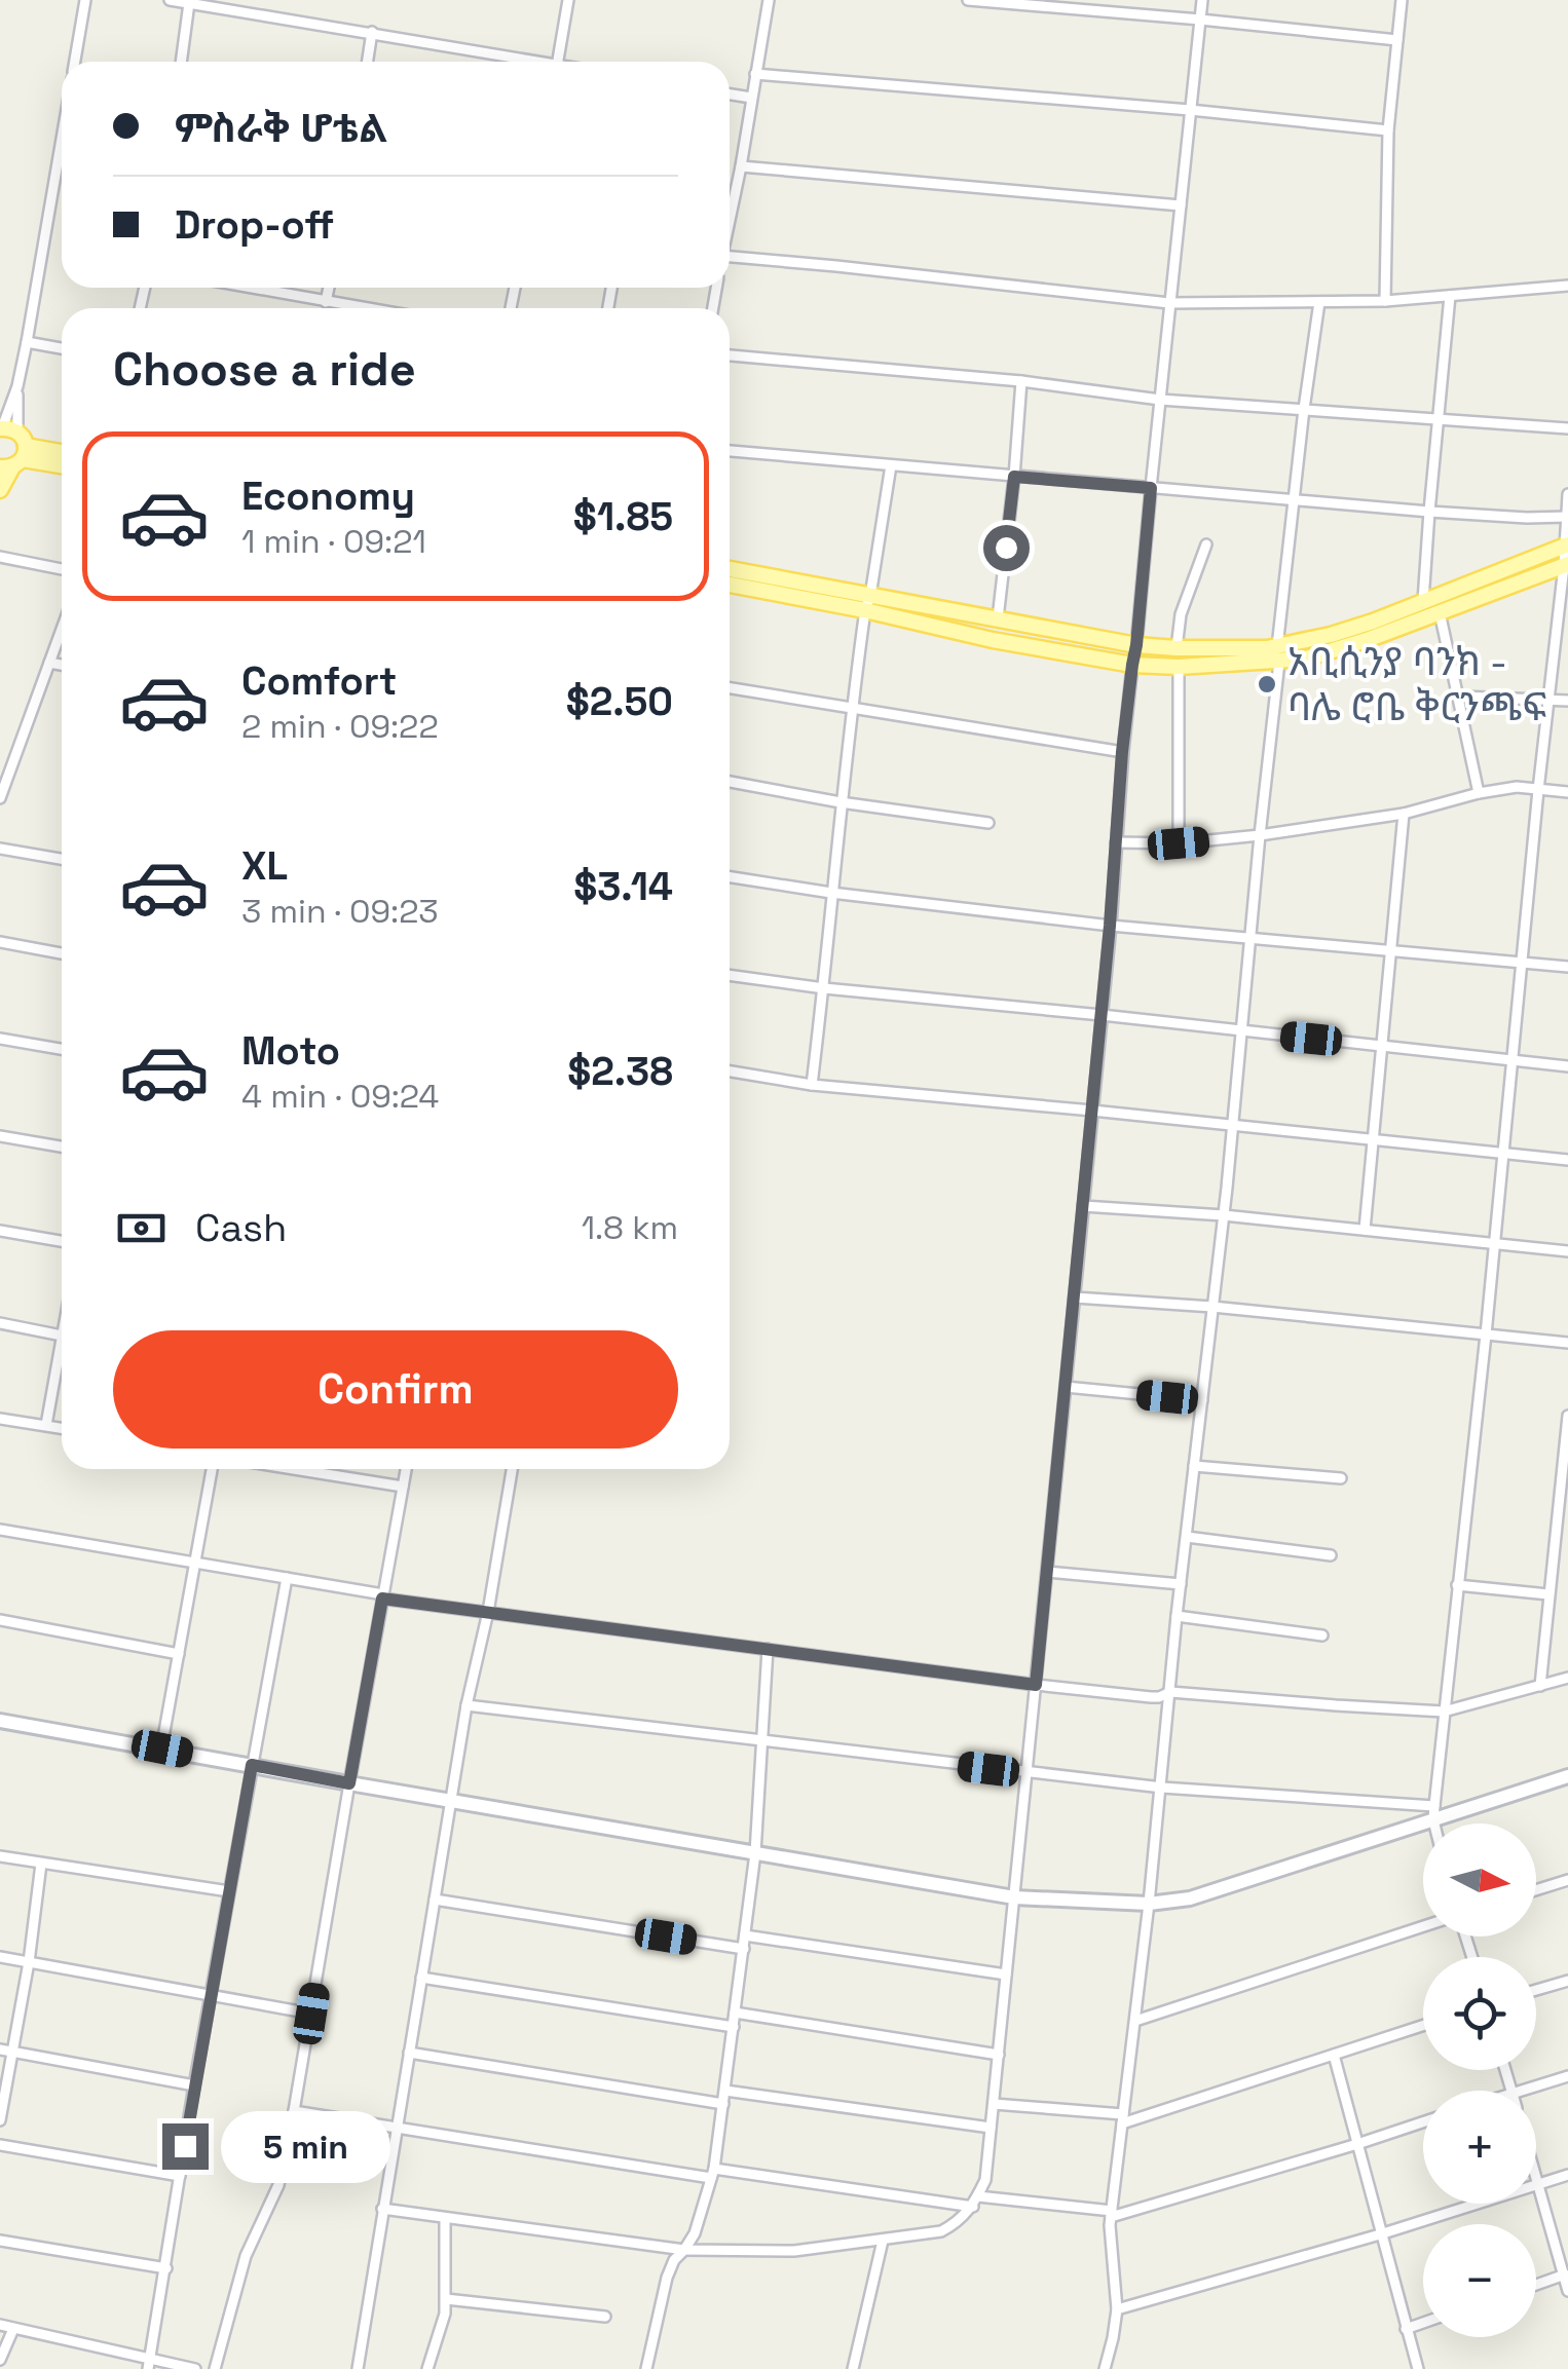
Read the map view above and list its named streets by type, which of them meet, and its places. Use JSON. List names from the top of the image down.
{
  "places": ["አቢሲንያ ባንክ - ባሌ ሮቤ ቅርንጫፍ"],
  "north": "right",
  "page": {
    "banner": ["ምስራቅ ሆቴል", "Drop-off"],
    "heading": "Choose a ride",
    "list": [
      {
        "name": "Economy",
        "note": "1 min · 09:21",
        "value": "$1.85"
      },
      {
        "name": "Comfort",
        "note": "2 min · 09:22",
        "value": "$2.50"
      },
      {
        "name": "XL",
        "note": "3 min · 09:23",
        "value": "$3.14"
      },
      {
        "name": "Moto",
        "note": "4 min · 09:24",
        "value": "$2.38"
      }
    ],
    "pay": ["Cash", "1.8 km"],
    "buttons": "Confirm",
    "map_buttons": ["+", "−"],
    "bubble": "5 min"
  }
}
